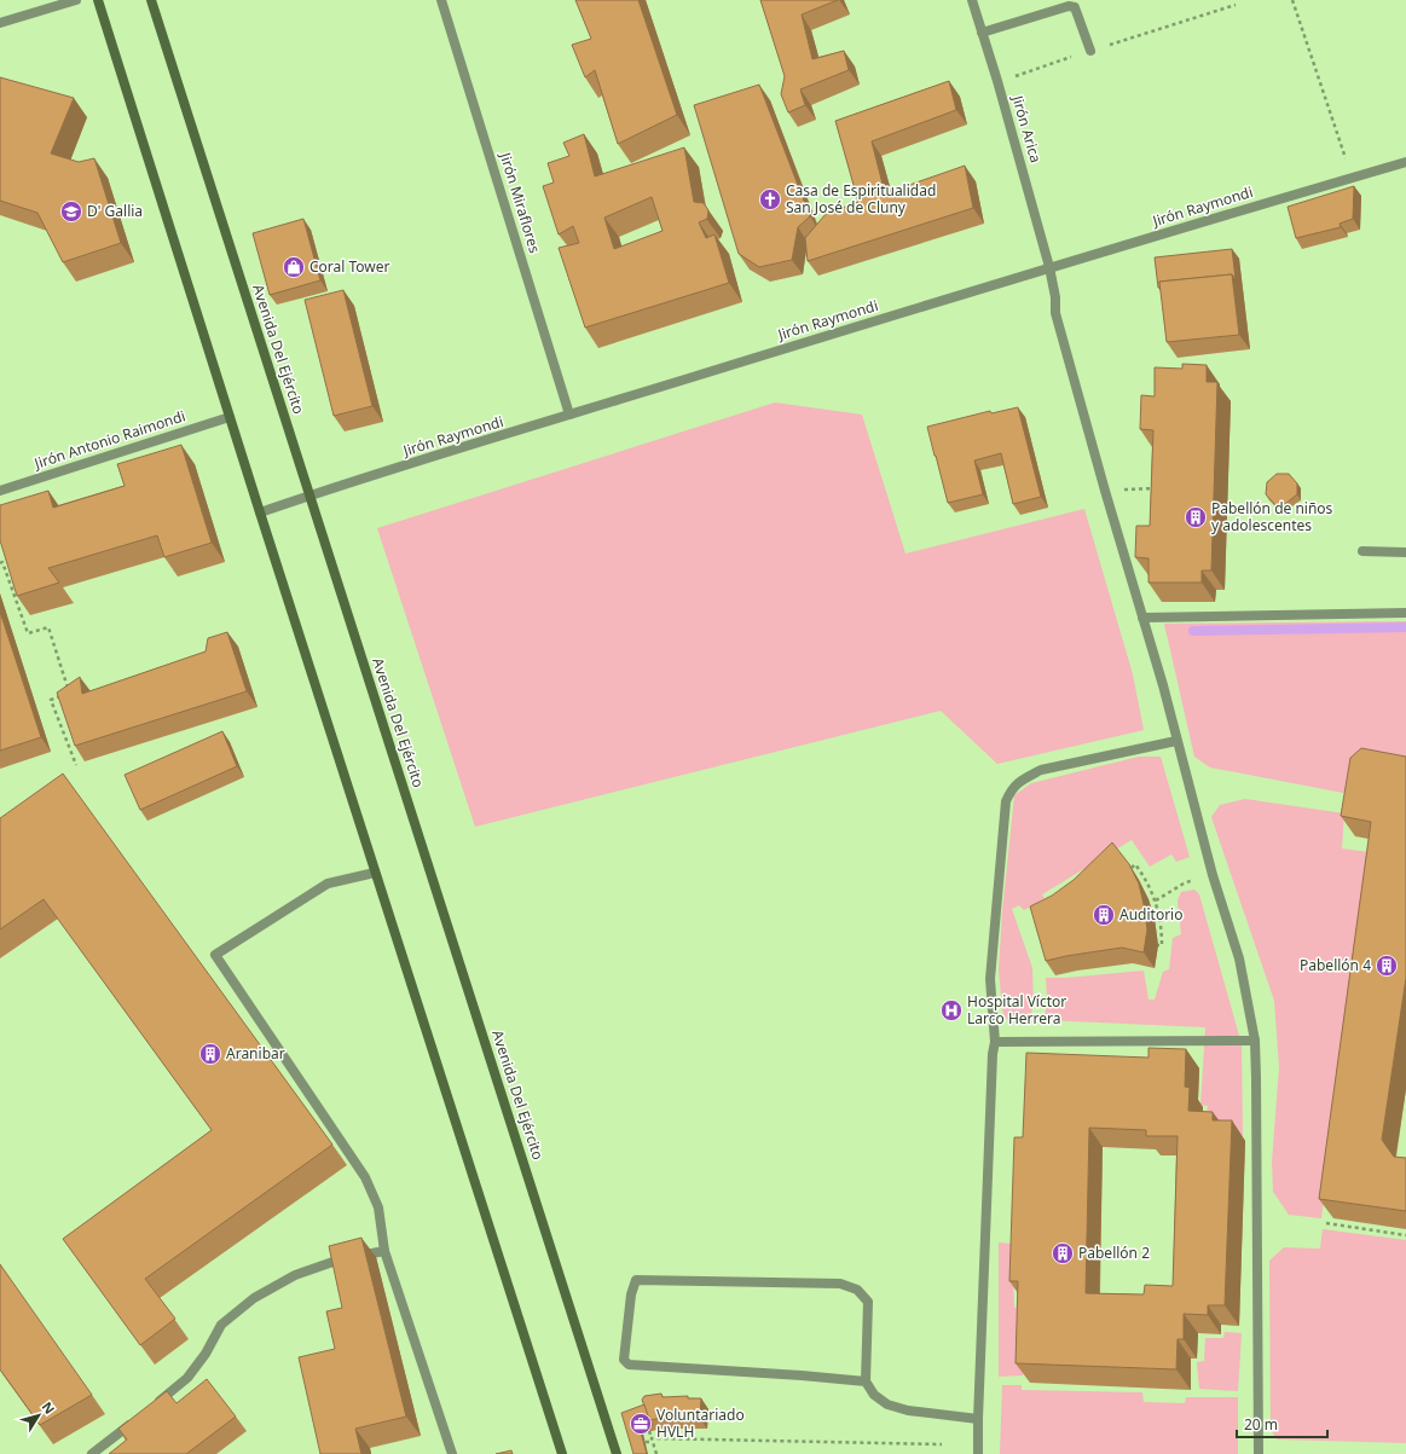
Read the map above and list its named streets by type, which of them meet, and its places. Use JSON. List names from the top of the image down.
{
  "streets": {
    "main road": ["Avenida Del Ejército"],
    "street": [
      "Jirón Arica",
      "Jirón Miraflores",
      "Jirón Raymondi",
      "Jirón Antonio Raimondi"
    ]
  },
  "crossings": [
    ["Jirón Arica", "Jirón Raymondi"],
    ["Jirón Miraflores", "Jirón Raymondi"],
    ["Jirón Raymondi", "Avenida Del Ejército"]
  ],
  "places": {
    "church": ["Casa de Espiritualidad San José de Cluny"],
    "school or university": ["D' Gallia"],
    "shop": ["Coral Tower"],
    "building": [
      "Pabellón de niños y adolescentes",
      "Auditorio",
      "Pabellón 4",
      "Aranibar",
      "Pabellón 2"
    ],
    "hospital": ["Hospital Víctor Larco Herrera"],
    "office": ["Voluntariado HVLH"]
  },
  "scale_bar": "20 m",
  "north": "top right"
}
